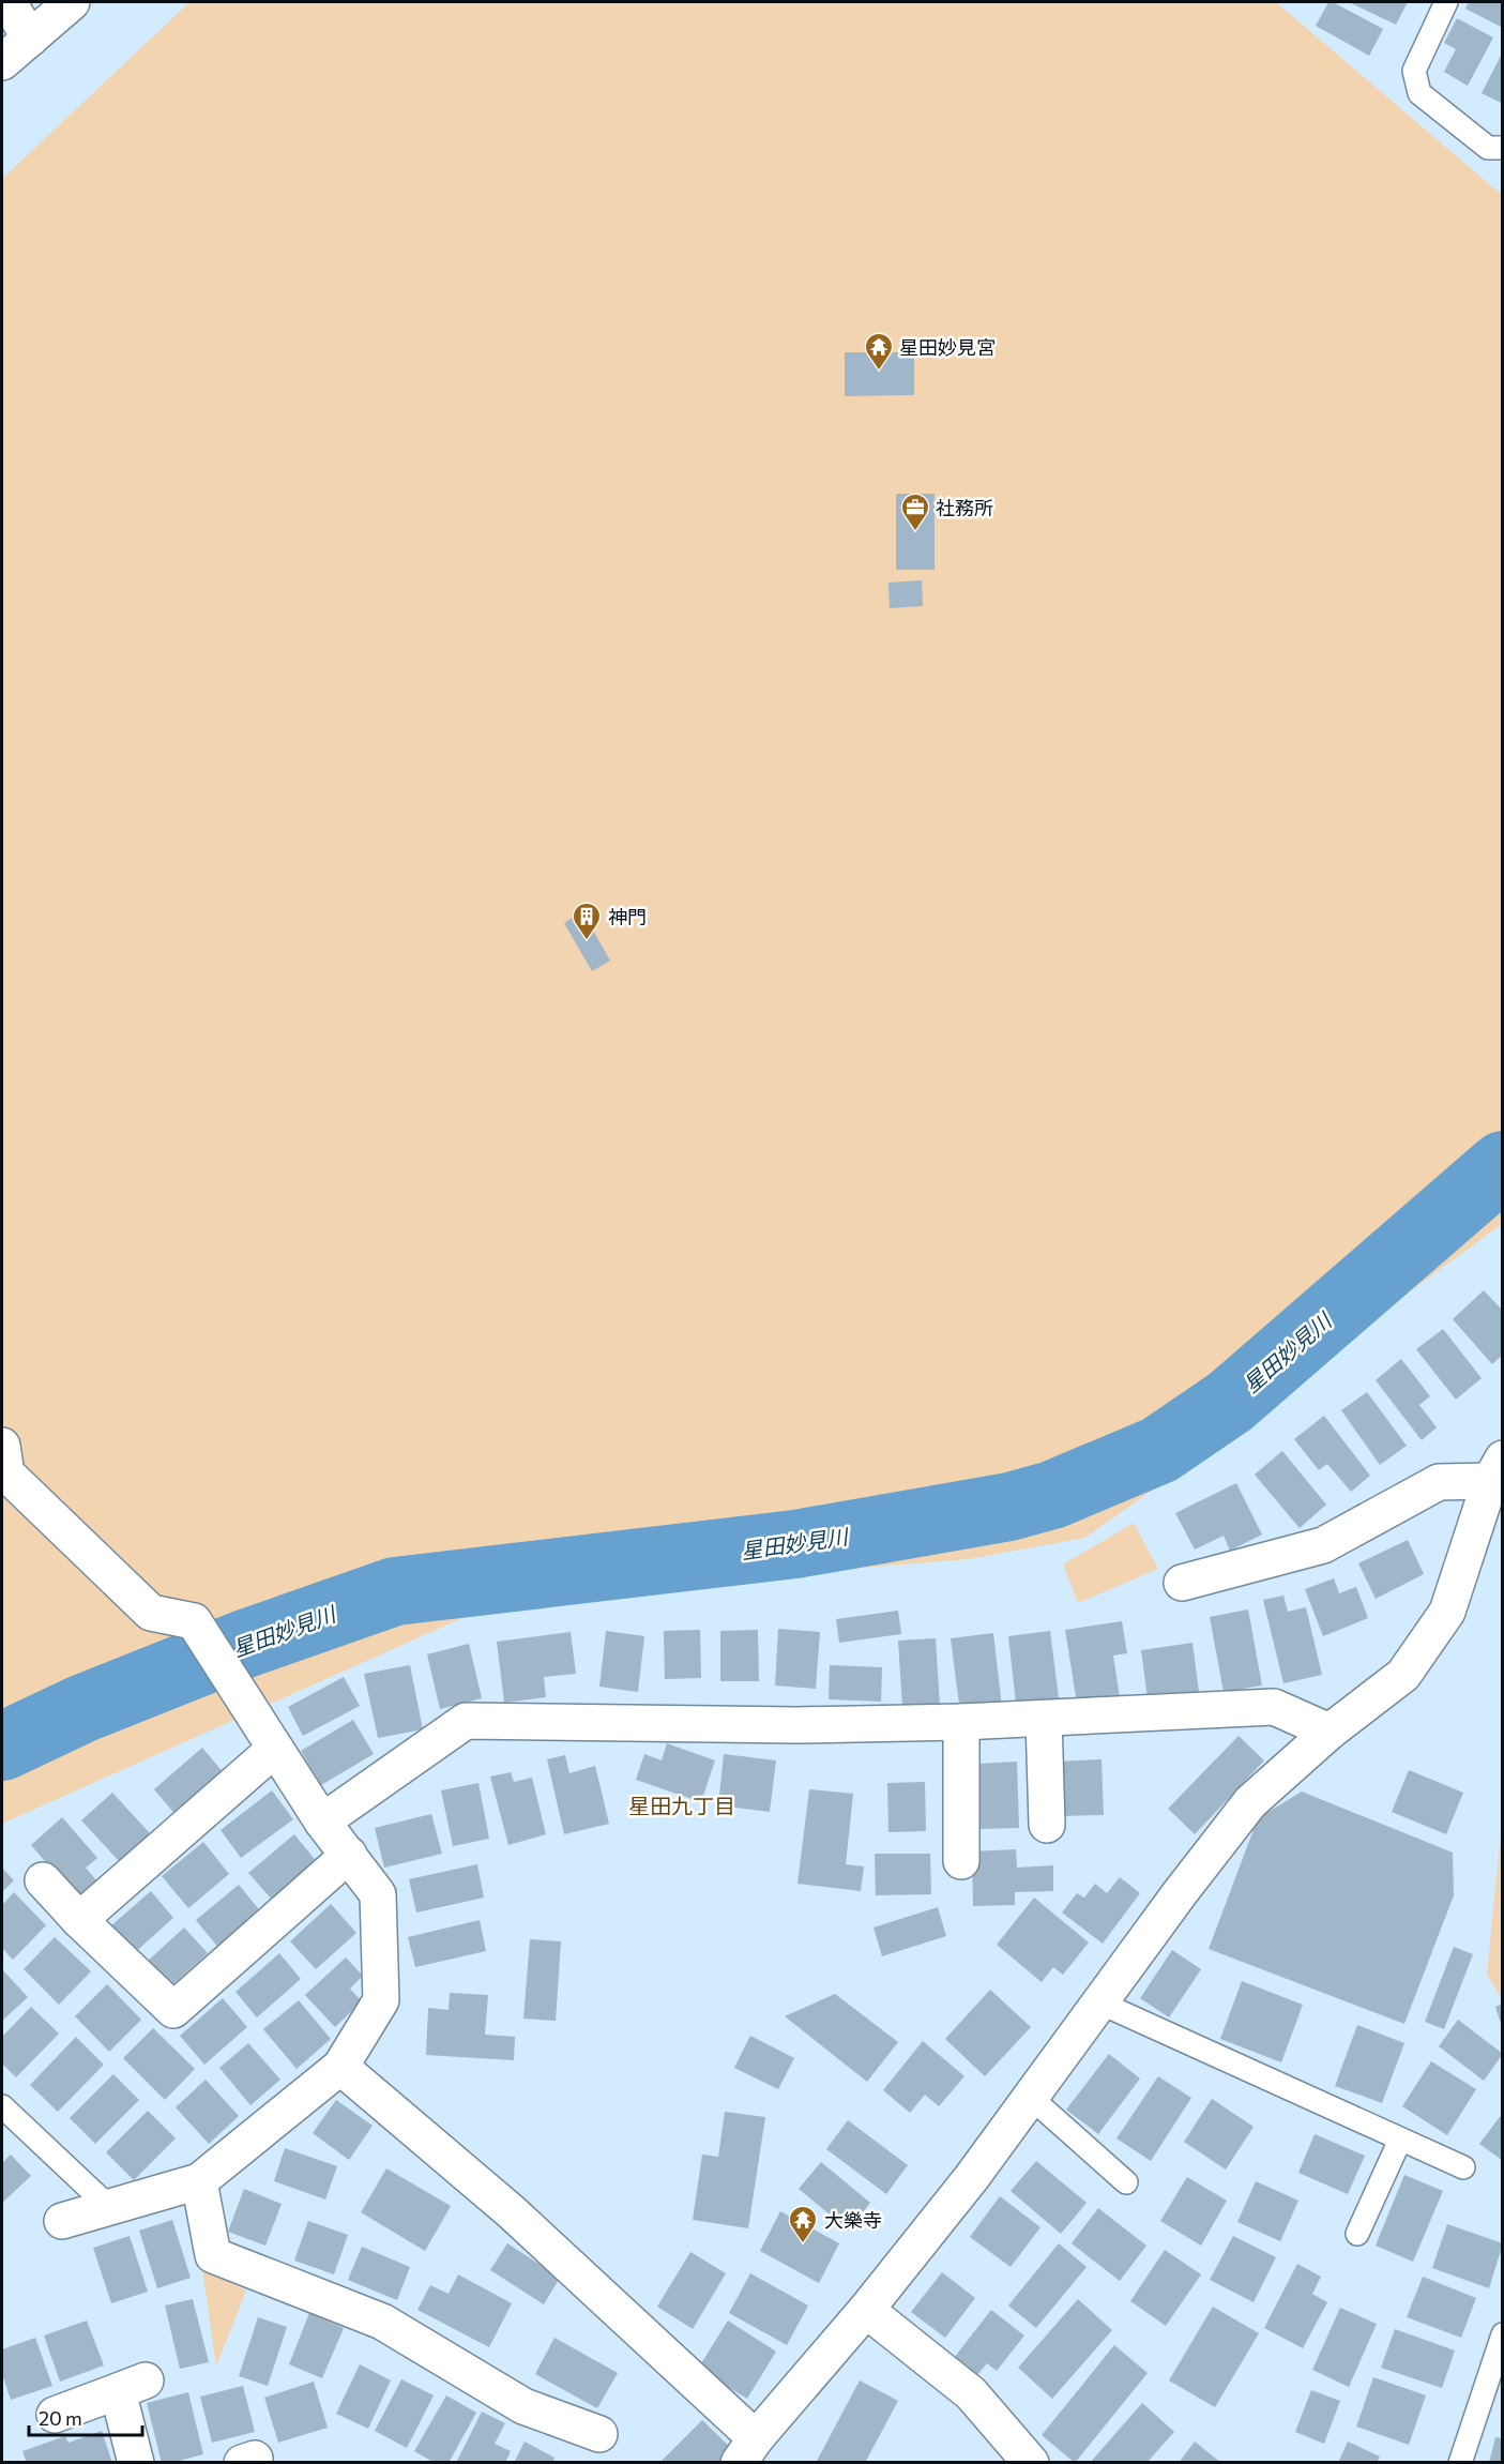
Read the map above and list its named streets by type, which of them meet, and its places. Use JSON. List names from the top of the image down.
{
  "districts": ["星田九丁目"],
  "water": ["星田妙見川"],
  "places": {
    "temple": ["星田妙見宮", "大樂寺"],
    "office": ["社務所"],
    "building": ["神門"]
  },
  "scale_bar": "20 m"
}
